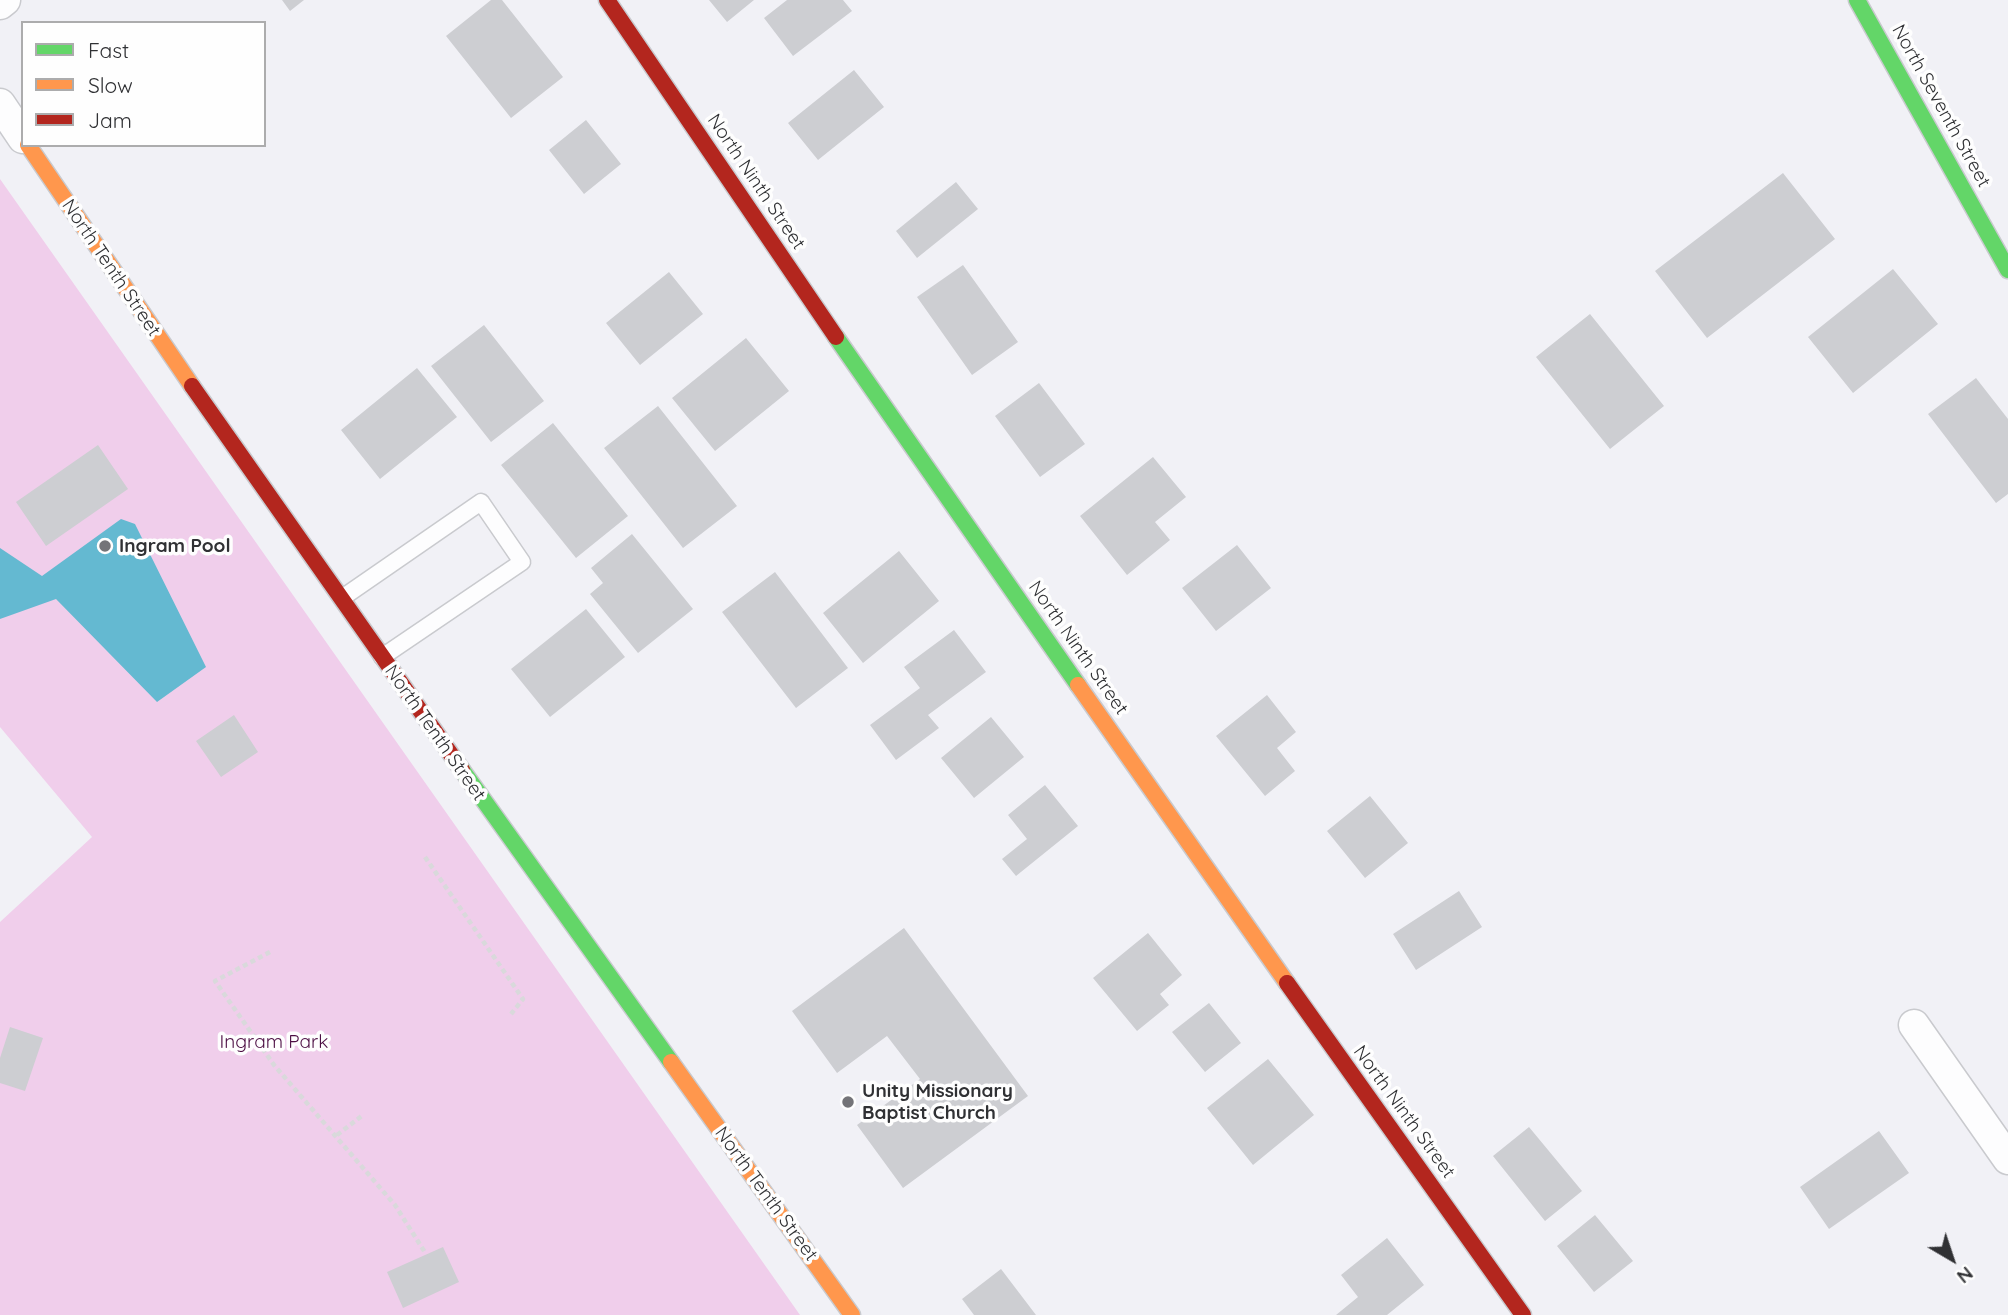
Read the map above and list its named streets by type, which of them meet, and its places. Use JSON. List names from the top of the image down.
{
  "streets": {
    "street": ["North Seventh Street", "North Ninth Street", "North Tenth Street"]
  },
  "parks": ["Ingram Park"],
  "places": ["Ingram Pool", "Unity Missionary Baptist Church"],
  "legend": ["Fast", "Slow", "Jam"],
  "north": "bottom right"
}
